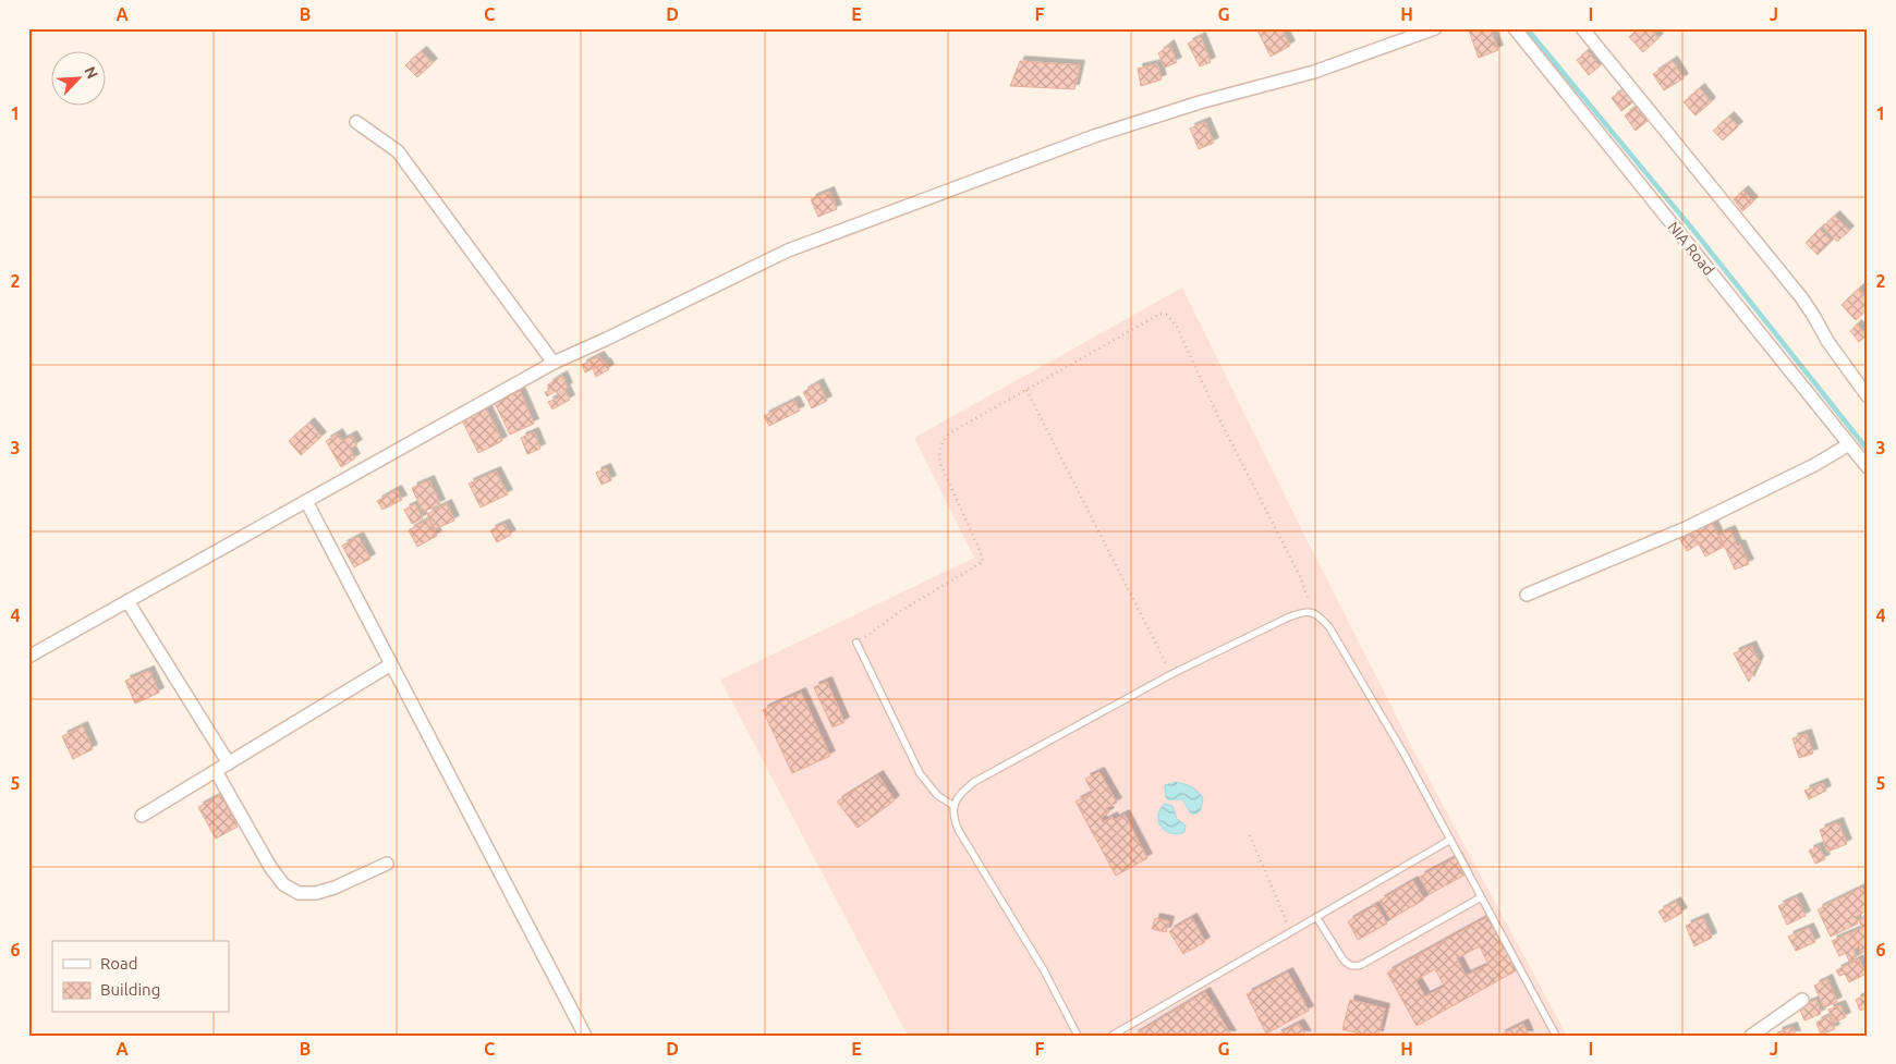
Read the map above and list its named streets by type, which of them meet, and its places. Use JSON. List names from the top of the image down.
{
  "streets": {
    "street": ["NIA Road"]
  },
  "legend": ["Road", "Building"],
  "north": "top right",
  "grid": {
    "columns": [
      "A",
      "B",
      "C",
      "D",
      "E",
      "F",
      "G",
      "H",
      "I",
      "J"
    ],
    "rows": [
      "1",
      "2",
      "3",
      "4",
      "5",
      "6"
    ]
  }
}
